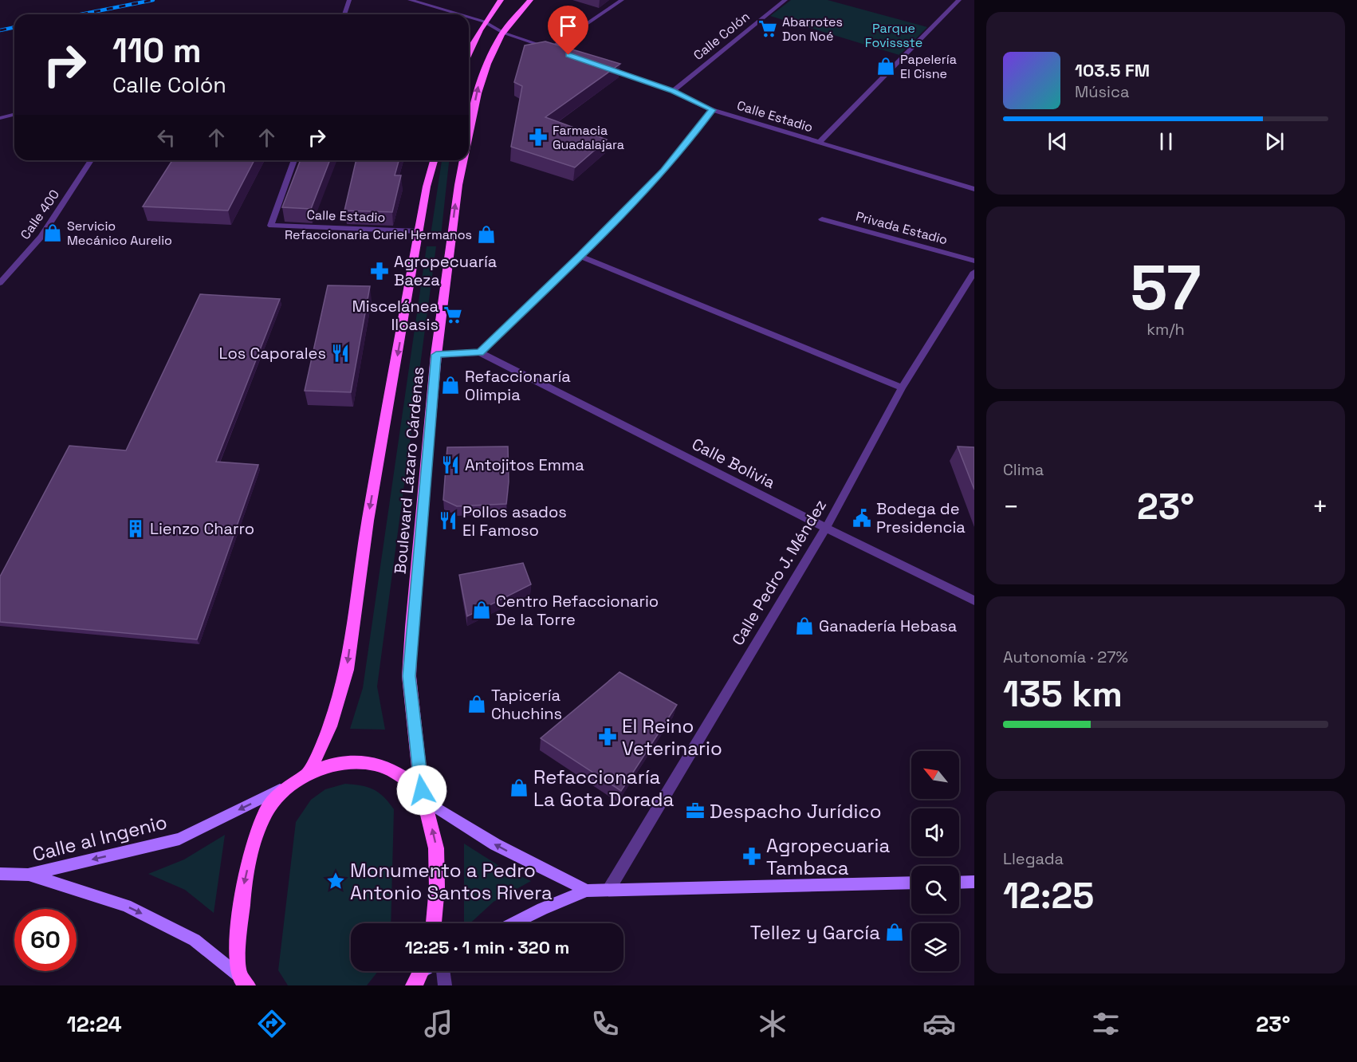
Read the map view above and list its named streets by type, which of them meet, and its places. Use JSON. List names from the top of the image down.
{
  "streets": {
    "main road": ["Boulevard Lázaro Cárdenas"],
    "street": [
      "Calle Colón",
      "Calle Estadio",
      "Calle 400",
      "Privada Estadio",
      "Calle Bolivia",
      "Calle Pedro J. Méndez",
      "Calle al Ingenio"
    ]
  },
  "crossings": [
    ["Calle Colón", "Calle Estadio"],
    ["Calle Estadio", "Boulevard Lázaro Cárdenas"],
    ["Calle Bolivia", "Calle Pedro J. Méndez"]
  ],
  "parks": ["Parque Fovissste"],
  "places": {
    "supermarket": ["Abarrotes Don Noé", "Miscelánea Iloasis"],
    "shop": [
      "Papelería El Cisne",
      "Servicio Mecánico Aurelio",
      "Refaccionaria Curiel Hermanos",
      "Refaccionaría Olimpia",
      "Centro Refaccionario De la Torre",
      "Ganadería Hebasa",
      "Tapicería Chuchins",
      "Refaccionaría La Gota Dorada",
      "Tellez y García"
    ],
    "pharmacy": [
      "Farmacia Guadalajara",
      "Agropecuaría Baeza",
      "El Reino Veterinario",
      "Agropecuaria Tambaca"
    ],
    "restaurant": ["Los Caporales", "Antojitos Emma", "Pollos asados El Famoso"],
    "public building": ["Bodega de Presidencia"],
    "building": ["Lienzo Charro"],
    "office": ["Despacho Jurídico"],
    "place": ["Monumento a Pedro Antonio Santos Rivera"]
  },
  "north": "top left",
  "page": {
    "turn": ["110 m", "Calle Colón"],
    "song": ["103.5 FM", "Música"],
    "tile": [
      ["57", "km/h"],
      "Clima",
      ["Autonomía · 27%", "135 km"],
      ["Llegada", "12:25"]
    ],
    "heat": ["−", "23°", "+"],
    "limit": "60",
    "trip": "12:25 · 1 min · 320 m",
    "tabs": ["12:24", "23°"]
  }
}
